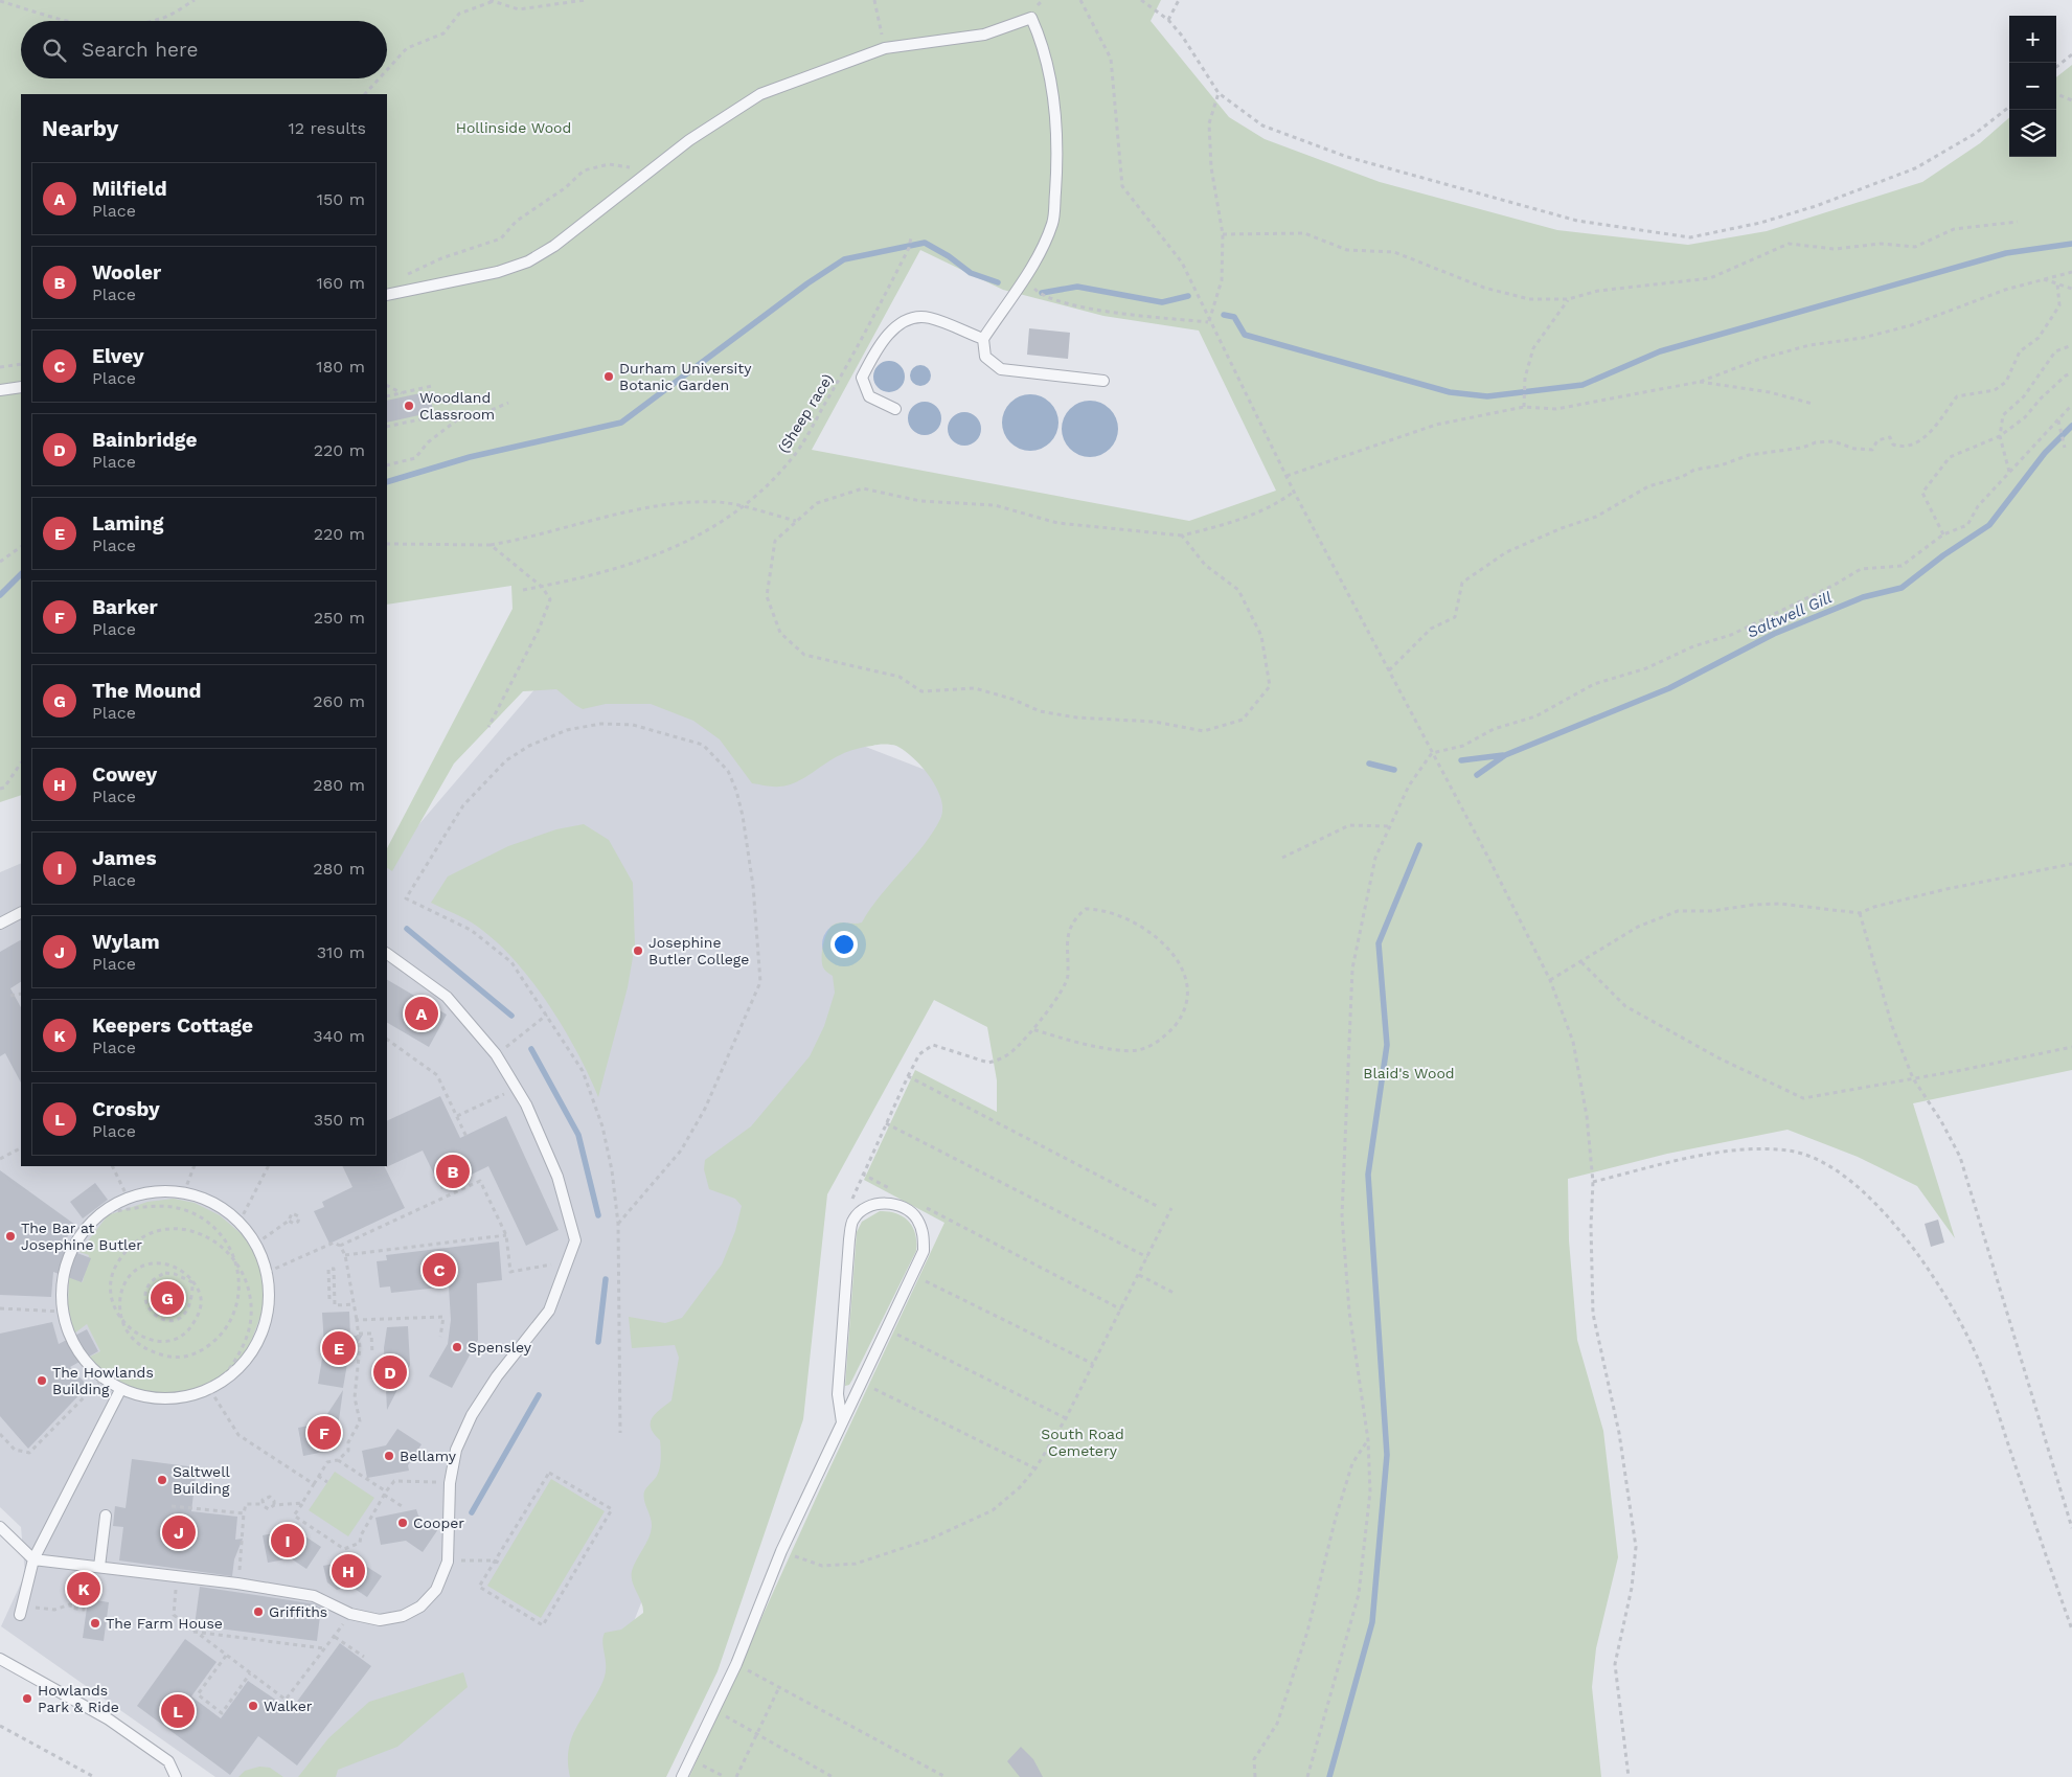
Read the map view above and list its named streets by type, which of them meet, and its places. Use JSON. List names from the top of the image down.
{
  "streets": {
    "path": ["(Sheep race)"]
  },
  "water": ["Saltwell Gill"],
  "parks": ["Hollinside Wood", "Blaid's Wood", "South Road Cemetery"],
  "places": [
    "Durham University Botanic Garden",
    "Woodland Classroom",
    "Josephine Butler College",
    "The Bar at Josephine Butler",
    "Spensley",
    "The Howlands Building",
    "Bellamy",
    "Saltwell Building",
    "Cooper",
    "Griffiths",
    "The Farm House",
    "Howlands Park & Ride",
    "Walker"
  ],
  "page": {
    "map_buttons": ["+", "−"],
    "search": "Search here",
    "heading": ["Nearby", "12 results"],
    "list": [
      {
        "mark": "A",
        "name": "Milfield",
        "note": "Place",
        "value": "150 m"
      },
      {
        "mark": "B",
        "name": "Wooler",
        "note": "Place",
        "value": "160 m"
      },
      {
        "mark": "C",
        "name": "Elvey",
        "note": "Place",
        "value": "180 m"
      },
      {
        "mark": "D",
        "name": "Bainbridge",
        "note": "Place",
        "value": "220 m"
      },
      {
        "mark": "E",
        "name": "Laming",
        "note": "Place",
        "value": "220 m"
      },
      {
        "mark": "F",
        "name": "Barker",
        "note": "Place",
        "value": "250 m"
      },
      {
        "mark": "G",
        "name": "The Mound",
        "note": "Place",
        "value": "260 m"
      },
      {
        "mark": "H",
        "name": "Cowey",
        "note": "Place",
        "value": "280 m"
      },
      {
        "mark": "I",
        "name": "James",
        "note": "Place",
        "value": "280 m"
      },
      {
        "mark": "J",
        "name": "Wylam",
        "note": "Place",
        "value": "310 m"
      },
      {
        "mark": "K",
        "name": "Keepers Cottage",
        "note": "Place",
        "value": "340 m"
      },
      {
        "mark": "L",
        "name": "Crosby",
        "note": "Place",
        "value": "350 m"
      }
    ],
    "pins": [
      "A",
      "B",
      "C",
      "G",
      "E",
      "D",
      "F",
      "J",
      "I",
      "H",
      "K",
      "L"
    ]
  }
}
